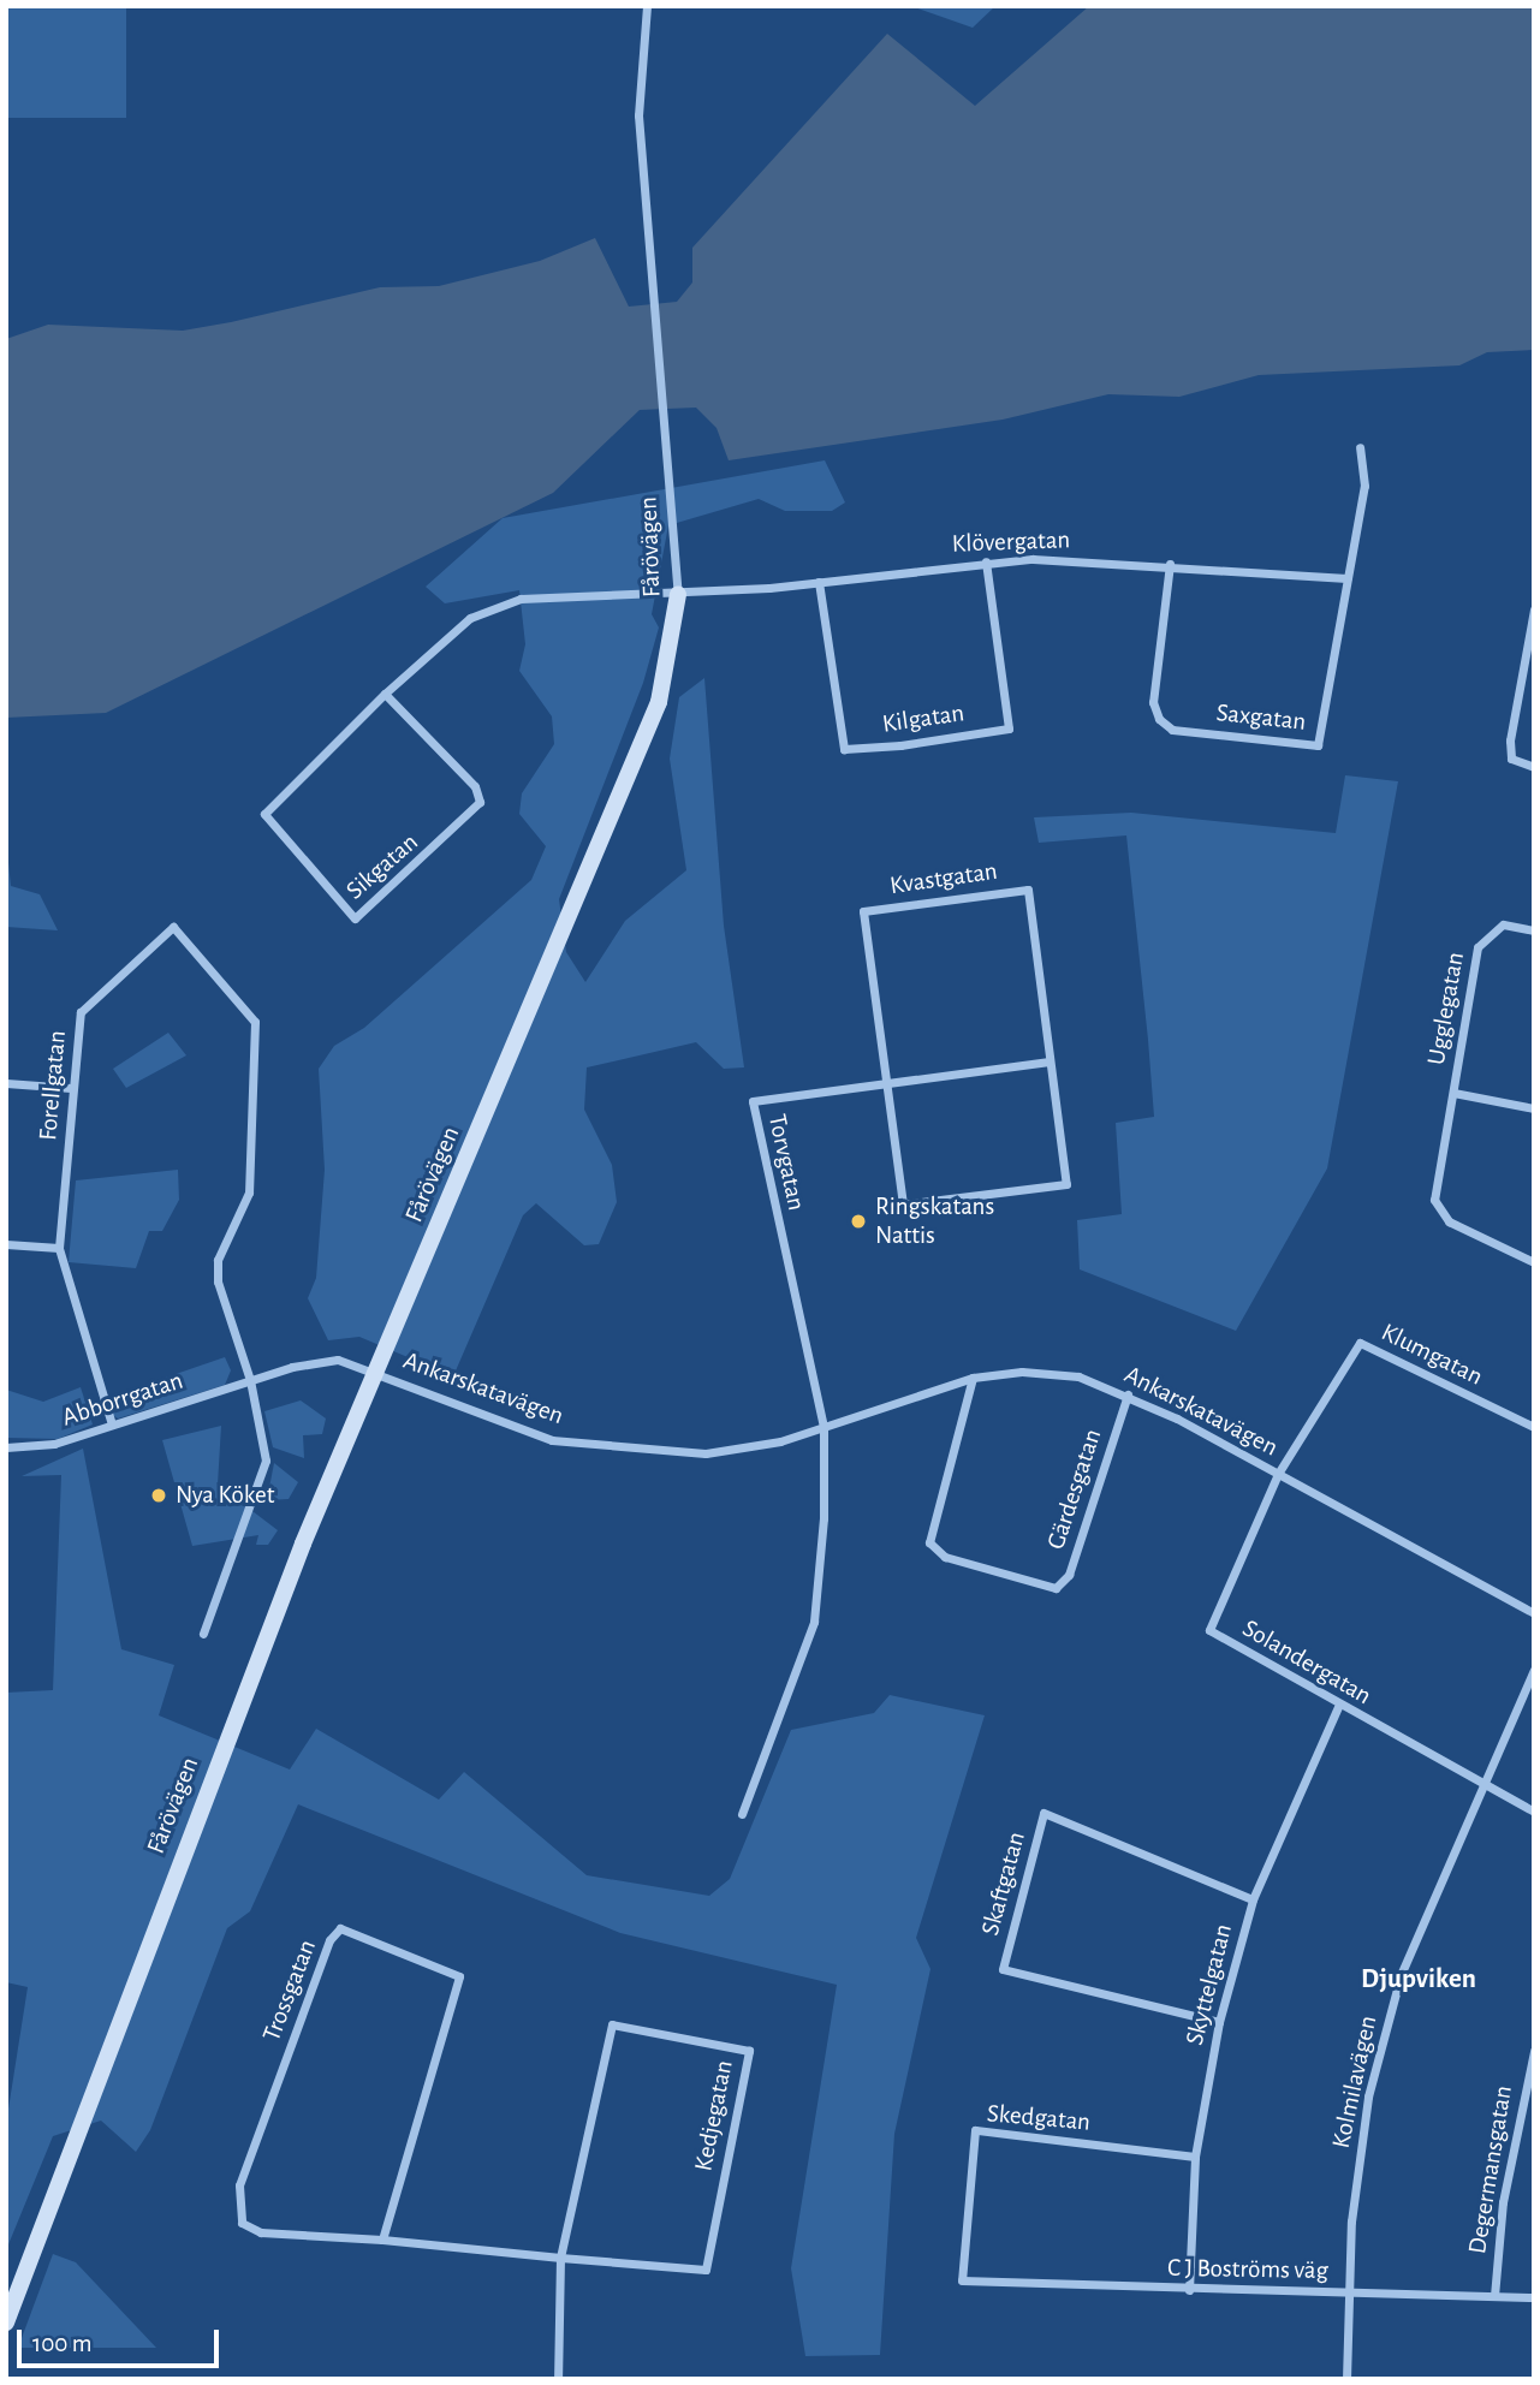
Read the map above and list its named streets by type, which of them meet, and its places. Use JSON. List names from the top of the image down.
{
  "streets": {
    "street": [
      "Klövergatan",
      "Fårövägen",
      "Saxgatan",
      "Kilgatan",
      "Sikgatan",
      "Kvastgatan",
      "Ugglegatan",
      "Forellgatan",
      "Torvgatan",
      "Klumgatan",
      "Ankarskatavägen",
      "Abborrgatan",
      "Gärdesgatan",
      "Solandergatan",
      "Skaftgatan",
      "Skyttelgatan",
      "Trossgatan",
      "Kolmilavägen",
      "Kedjegatan",
      "Skedgatan",
      "Degermansgatan",
      "C J Boströms väg"
    ]
  },
  "crossings": [
    ["Klövergatan", "Fårövägen"],
    ["Klövergatan", "Saxgatan"],
    ["Klövergatan", "Kilgatan"],
    ["Klövergatan", "Sikgatan"],
    ["Fårövägen", "Sikgatan"],
    ["Fårövägen", "Ankarskatavägen"],
    ["Fårövägen", "Abborrgatan"],
    ["Kvastgatan", "Torvgatan"],
    ["Forellgatan", "Abborrgatan"],
    ["Torvgatan", "Ankarskatavägen"],
    ["Klumgatan", "Ankarskatavägen"],
    ["Klumgatan", "Solandergatan"],
    ["Ankarskatavägen", "Abborrgatan"],
    ["Ankarskatavägen", "Gärdesgatan"],
    ["Ankarskatavägen", "Solandergatan"],
    ["Solandergatan", "Skyttelgatan"],
    ["Solandergatan", "Kolmilavägen"],
    ["Skaftgatan", "Skyttelgatan"],
    ["Skyttelgatan", "Skedgatan"],
    ["Skyttelgatan", "C J Boströms väg"],
    ["Trossgatan", "Kedjegatan"],
    ["Kolmilavägen", "C J Boströms väg"],
    ["Skedgatan", "C J Boströms väg"],
    ["Degermansgatan", "C J Boströms väg"]
  ],
  "districts": ["Djupviken"],
  "places": ["Ringskatans Nattis", "Nya Köket"],
  "scale_bar": "100 m"
}
